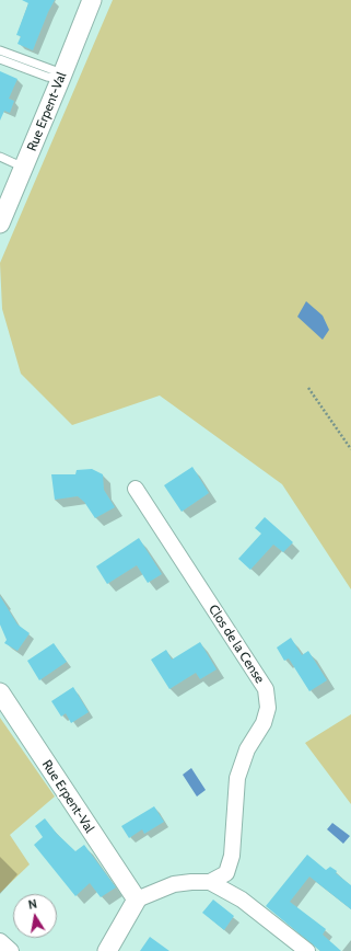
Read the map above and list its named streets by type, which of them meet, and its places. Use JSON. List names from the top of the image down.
{
  "streets": {
    "street": ["Rue Erpent-Val", "Clos de la Cense"]
  },
  "north": "top"
}
